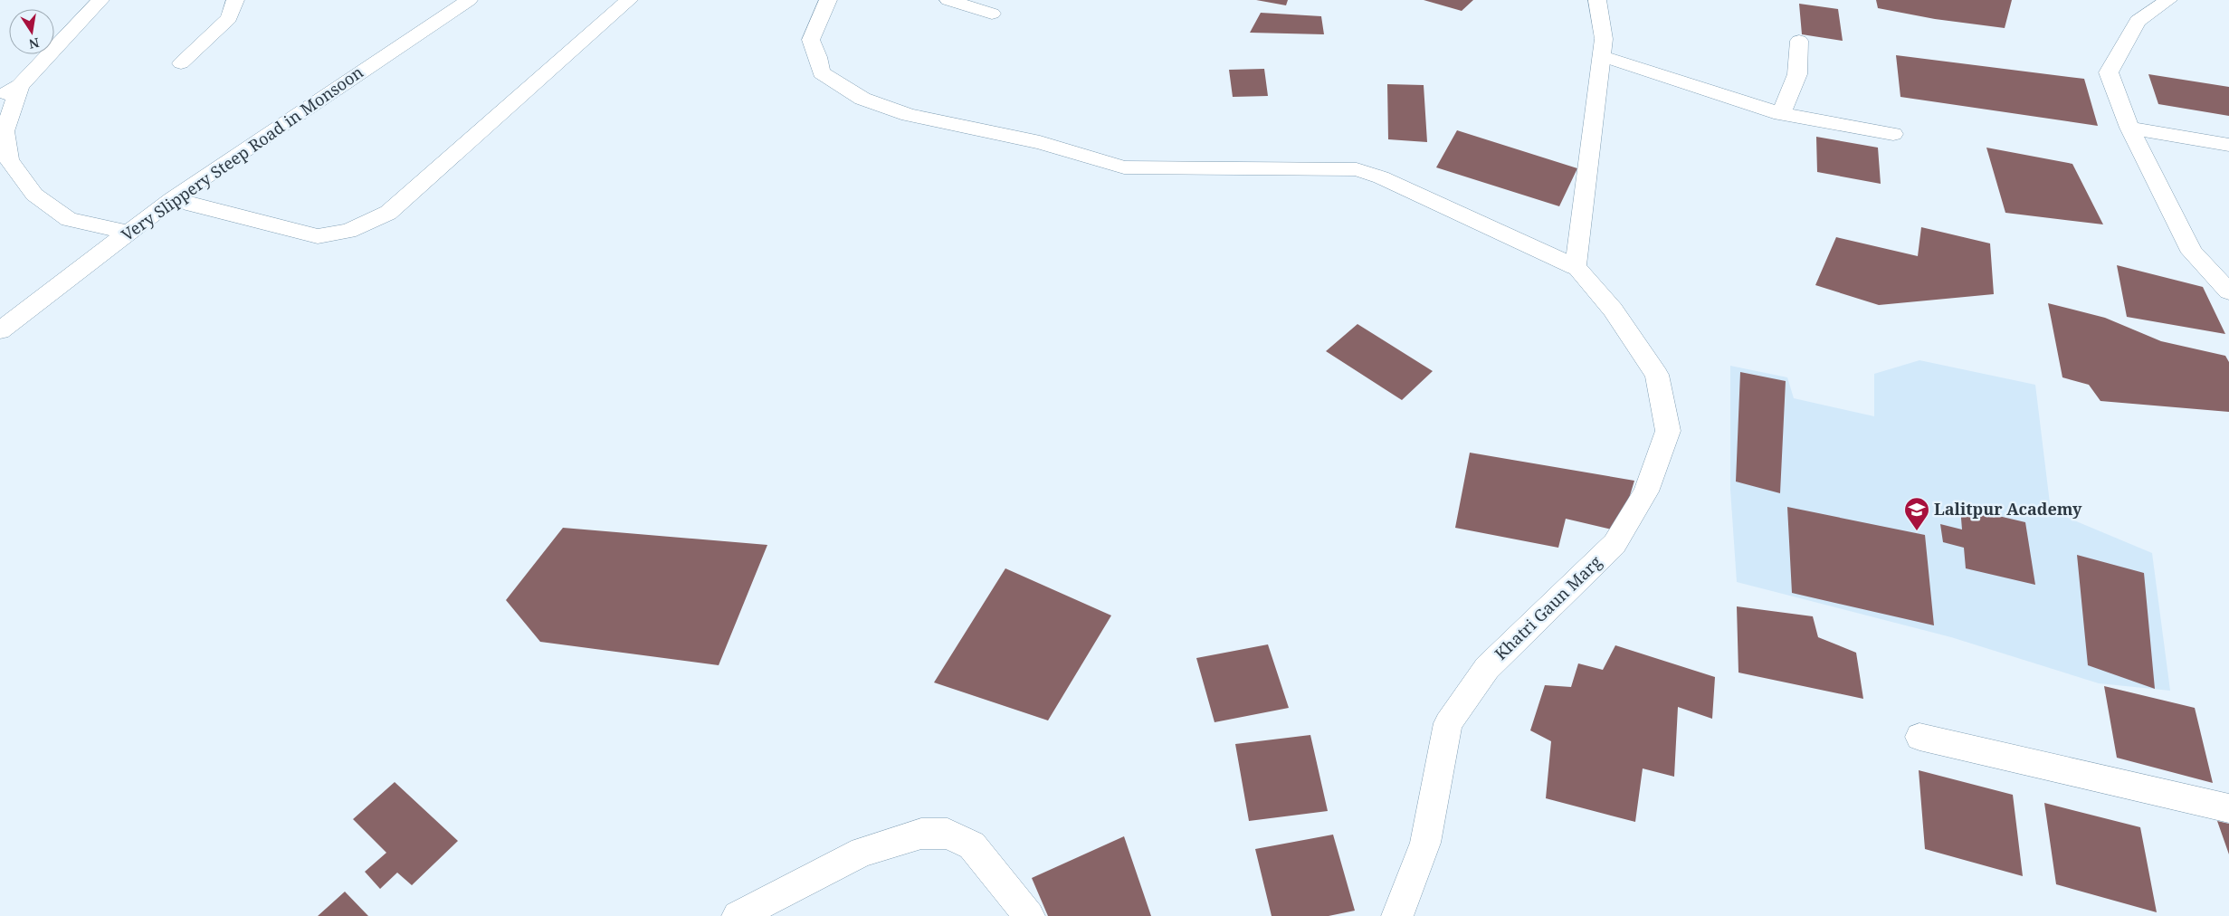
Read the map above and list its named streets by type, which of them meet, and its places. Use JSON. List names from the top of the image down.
{
  "streets": {
    "street": ["Very Slippery Steep Road in Monsoon", "Khatri Gaun Marg"]
  },
  "places": {
    "school or university": ["Lalitpur Academy"]
  },
  "north": "bottom"
}
